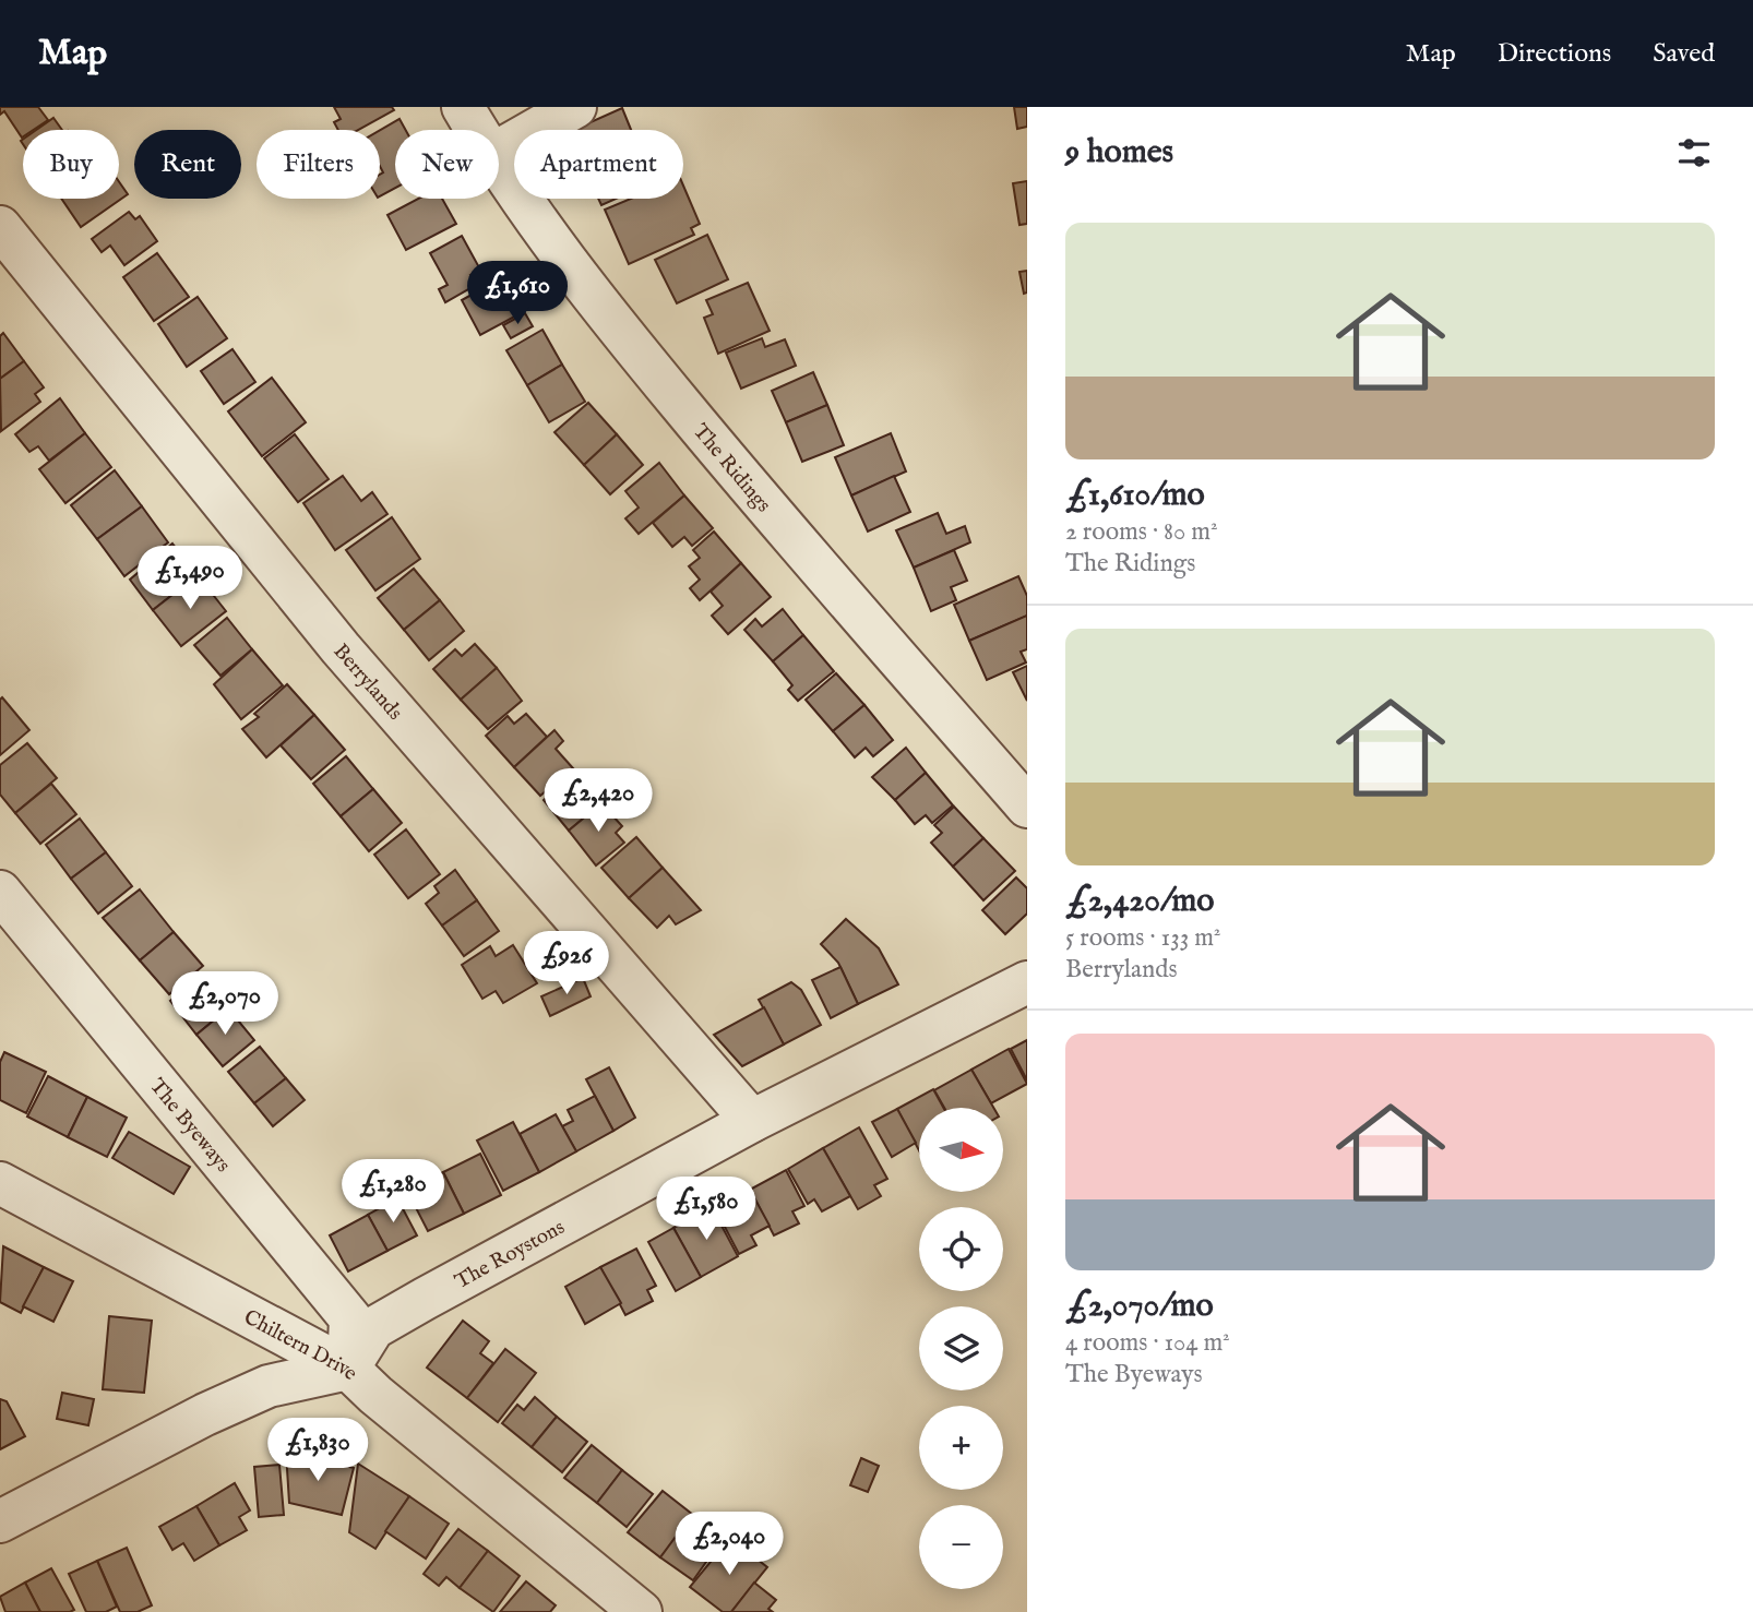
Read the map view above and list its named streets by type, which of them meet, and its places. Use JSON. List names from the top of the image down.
{
  "streets": {
    "street": [
      "The Ridings",
      "Berrylands",
      "The Byeways",
      "The Roystons",
      "Chiltern Drive"
    ]
  },
  "crossings": [
    ["Berrylands", "The Roystons"],
    ["The Byeways", "The Roystons"],
    ["The Byeways", "Chiltern Drive"],
    ["The Roystons", "Chiltern Drive"]
  ],
  "north": "right",
  "page": {
    "header": "Map",
    "nav": ["Map", "Directions", "Saved"],
    "heading": "9 homes",
    "chip": [
      "Buy",
      "Rent",
      "Filters",
      "New",
      "Apartment"
    ],
    "list": [
      {
        "name": "£1,610/mo",
        "note": "2 rooms · 80 m² · The Ridings"
      },
      {
        "name": "£2,420/mo",
        "note": "5 rooms · 133 m² · Berrylands"
      },
      {
        "name": "£2,070/mo",
        "note": "4 rooms · 104 m² · The Byeways"
      }
    ],
    "price": [
      "£1,610",
      "£1,490",
      "£2,420",
      "£926",
      "£2,070",
      "£1,280",
      "£1,580",
      "£1,830",
      "£2,040"
    ],
    "map_buttons": ["+", "−"]
  }
}
